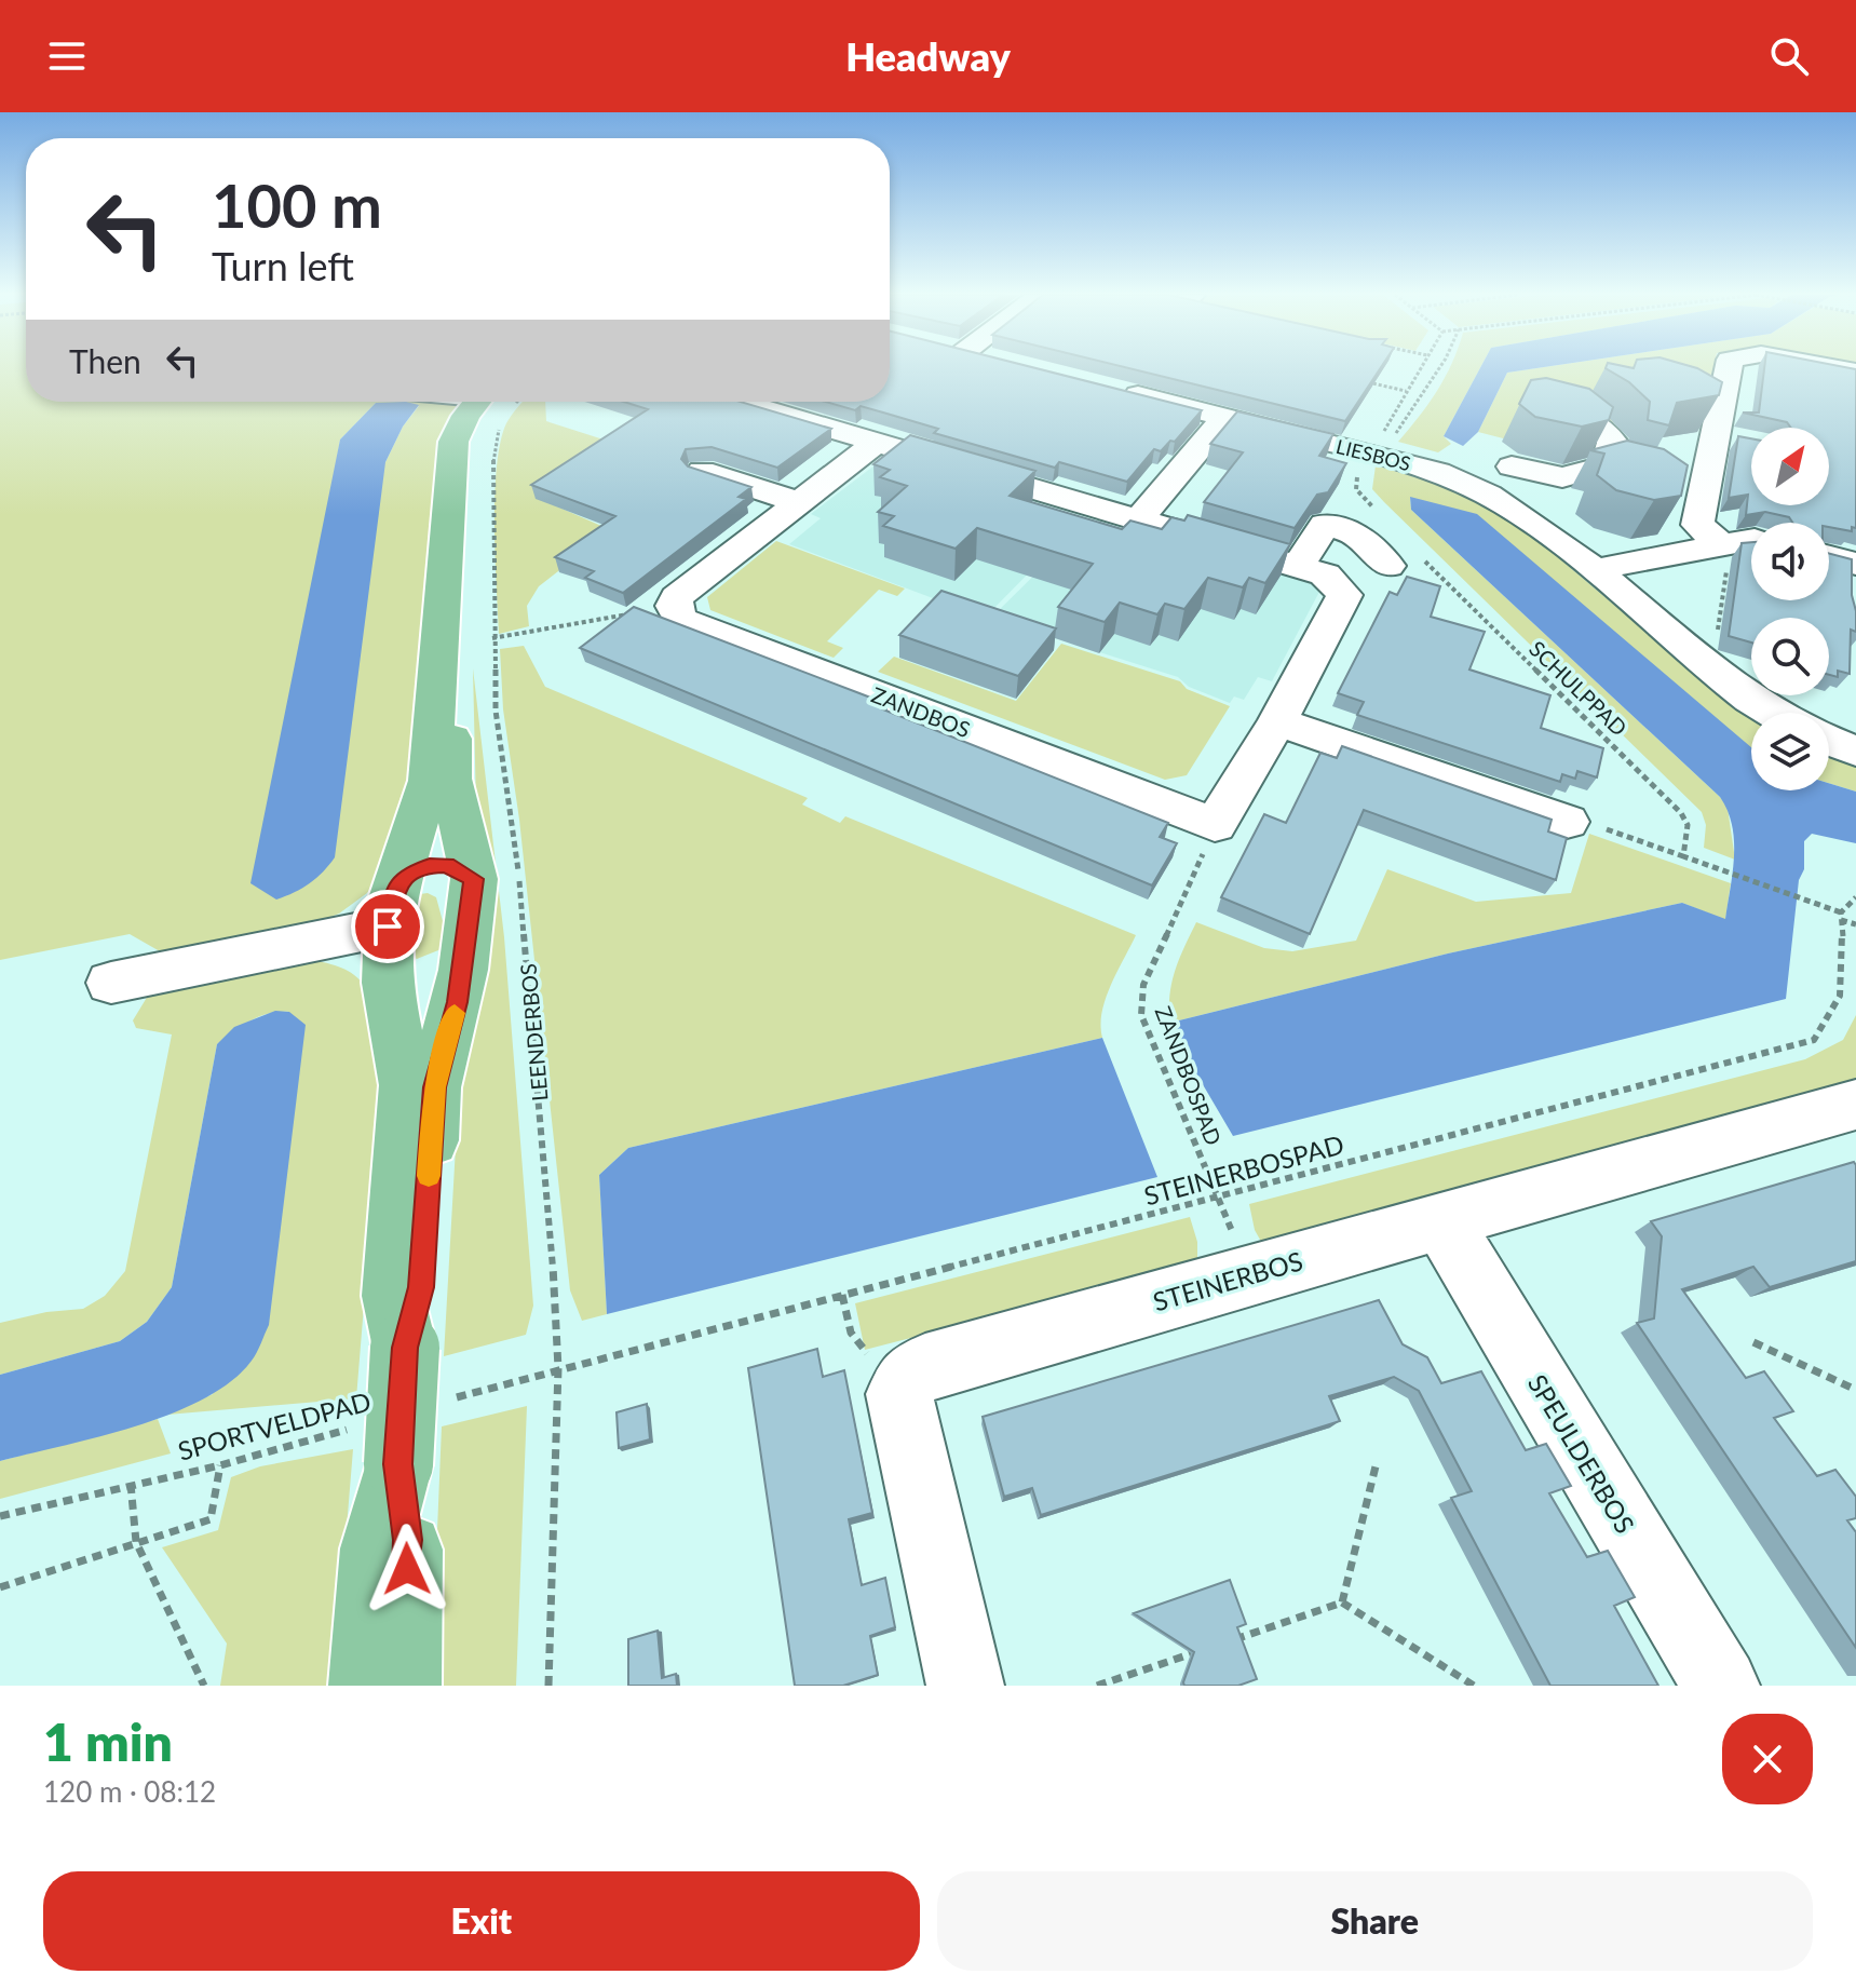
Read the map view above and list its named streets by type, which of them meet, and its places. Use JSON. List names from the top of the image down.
{
  "streets": {
    "street": [
      "LIESBOS",
      "ZANDBOS",
      "STEINERBOS",
      "SPEULDERBOS"
    ],
    "path": [
      "SCHULPPAD",
      "LEENDERBOS",
      "ZANDBOSPAD",
      "STEINERBOSPAD",
      "SPORTVELDPAD"
    ]
  },
  "crossings": [
    ["ZANDBOS", "ZANDBOSPAD"],
    ["LEENDERBOS", "STEINERBOSPAD"],
    ["ZANDBOSPAD", "STEINERBOSPAD"],
    ["STEINERBOS", "SPEULDERBOS"]
  ],
  "north": "top right",
  "page": {
    "header": "Headway",
    "turn": ["100 m", "Turn left"],
    "then": "Then",
    "heading": ["1 min", "120 m · 08:12"],
    "buttons": ["Exit", "Share"]
  }
}
